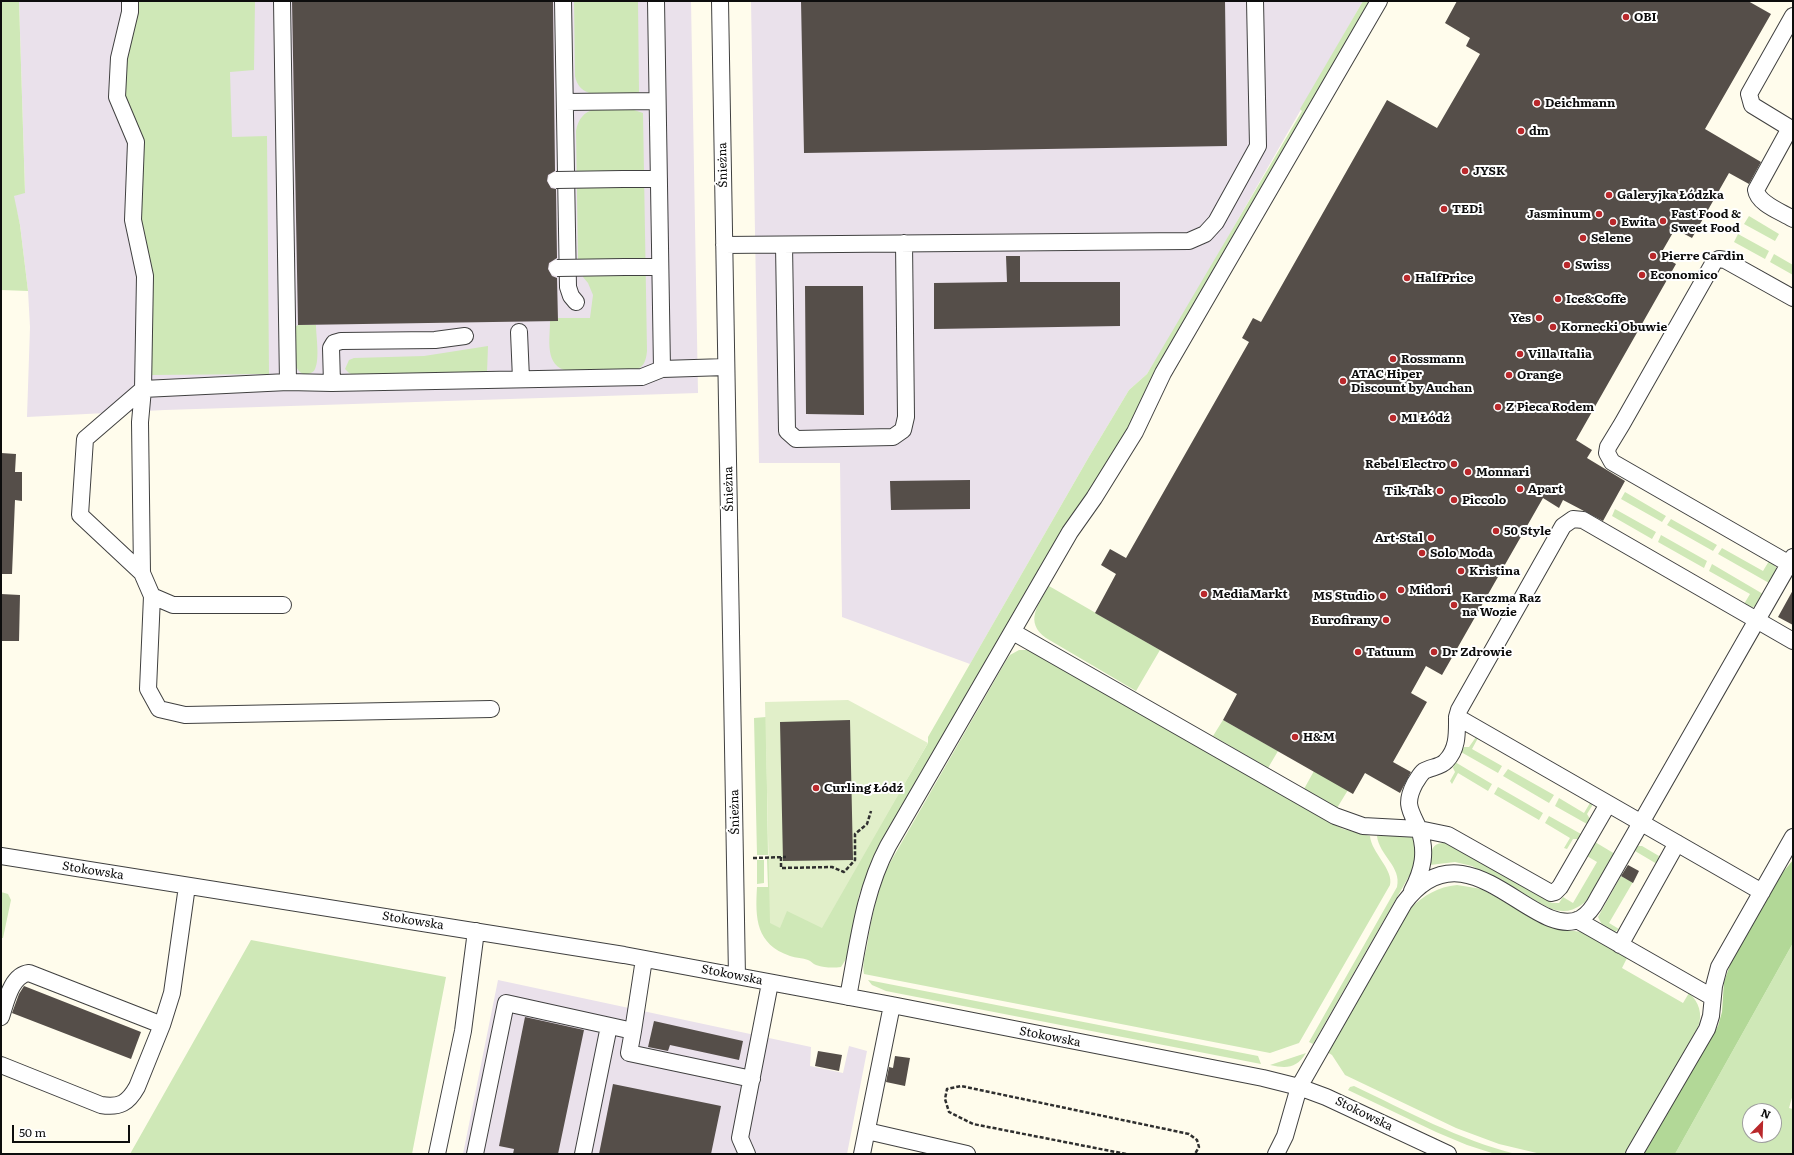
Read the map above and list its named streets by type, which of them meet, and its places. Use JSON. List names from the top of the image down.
{
  "streets": {
    "street": ["Śnieżna", "Stokowska"]
  },
  "crossings": [
    ["Śnieżna", "Stokowska"]
  ],
  "places": [
    "OBI",
    "Deichmann",
    "dm",
    "JYSK",
    "Galeryjka Łódzka",
    "TEDi",
    "Jasminum",
    "Fast Food & Sweet Food",
    "Ewita",
    "Selene",
    "Pierre Cardin",
    "Swiss",
    "Economico",
    "HalfPrice",
    "Ice&Coffe",
    "Yes",
    "Kornecki Obuwie",
    "Villa Italia",
    "Rossmann",
    "Orange",
    "ATAC Hiper Discount by Auchan",
    "Z Pieca Rodem",
    "M1 Łódź",
    "Rebel Electro",
    "Monnari",
    "Apart",
    "Tik-Tak",
    "Piccolo",
    "50 Style",
    "Art-Stal",
    "Solo Moda",
    "Kristina",
    "Midori",
    "MediaMarkt",
    "MS Studio",
    "Karczma Raz na Wozie",
    "Eurofirany",
    "Tatuum",
    "Dr Zdrowie",
    "H&M",
    "Curling Łódź"
  ],
  "scale_bar": "50 m",
  "north": "top right"
}
